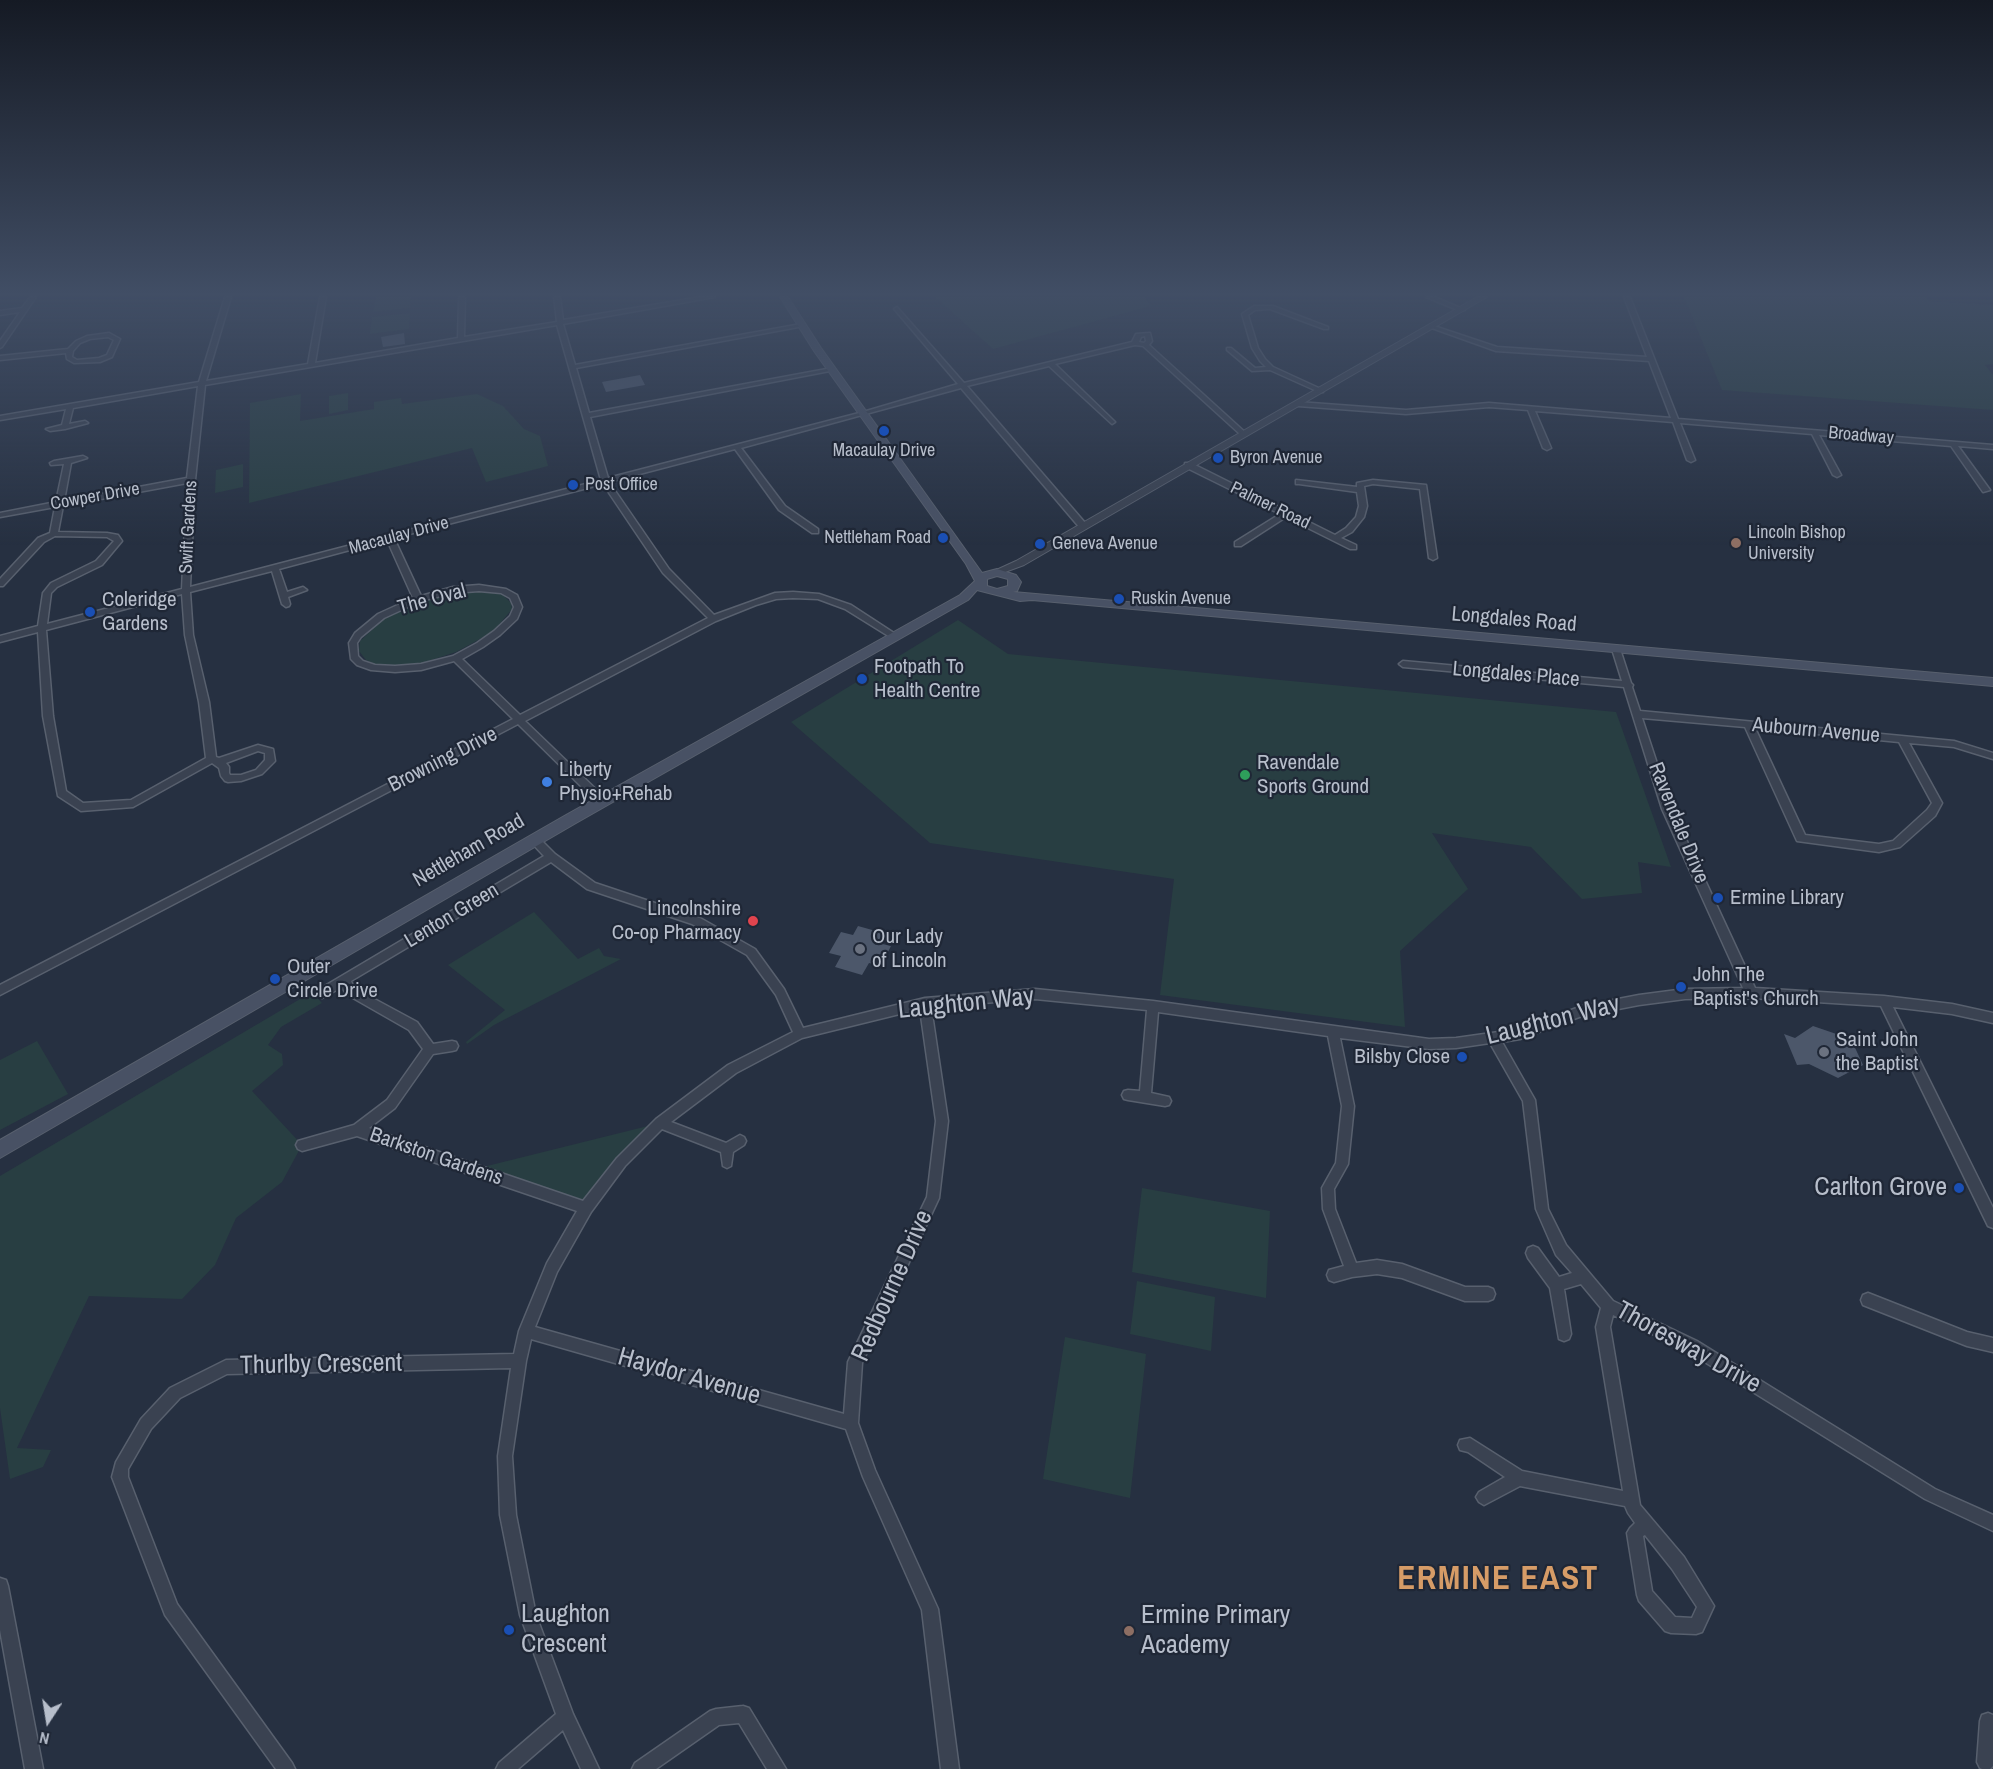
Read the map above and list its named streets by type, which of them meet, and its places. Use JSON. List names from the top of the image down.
{
  "streets": {
    "main road": ["Longdales Road", "Nettleham Road"],
    "street": [
      "Broadway",
      "Cowper Drive",
      "Palmer Road",
      "Swift Gardens",
      "Macaulay Drive",
      "The Oval",
      "Longdales Place",
      "Aubourn Avenue",
      "Browning Drive",
      "Ravendale Drive",
      "Lenton Green",
      "Laughton Way",
      "Barkston Gardens",
      "Redbourne Drive",
      "Thoresway Drive",
      "Thurlby Crescent",
      "Haydor Avenue"
    ]
  },
  "crossings": [
    ["Cowper Drive", "Swift Gardens"],
    ["Swift Gardens", "Macaulay Drive"],
    ["Longdales Road", "Ravendale Drive"],
    ["Longdales Road", "Nettleham Road"],
    ["Longdales Place", "Ravendale Drive"],
    ["Aubourn Avenue", "Ravendale Drive"],
    ["Browning Drive", "Nettleham Road"],
    ["Ravendale Drive", "Laughton Way"],
    ["Laughton Way", "Barkston Gardens"],
    ["Laughton Way", "Redbourne Drive"],
    ["Laughton Way", "Thoresway Drive"],
    ["Laughton Way", "Thurlby Crescent"],
    ["Laughton Way", "Haydor Avenue"],
    ["Redbourne Drive", "Haydor Avenue"]
  ],
  "districts": ["ERMINE EAST"],
  "places": [
    "Macaulay Drive",
    "Byron Avenue",
    "Post Office",
    "Nettleham Road",
    "Lincoln Bishop University",
    "Geneva Avenue",
    "Ruskin Avenue",
    "Coleridge Gardens",
    "Footpath To Health Centre",
    "Ravendale Sports Ground",
    "Liberty Physio+Rehab",
    "Ermine Library",
    "Lincolnshire Co-op Pharmacy",
    "Our Lady of Lincoln",
    "Outer Circle Drive",
    "John The Baptist's Church",
    "Saint John the Baptist",
    "Bilsby Close",
    "Carlton Grove",
    "Laughton Crescent",
    "Ermine Primary Academy"
  ],
  "north": "bottom"
}
